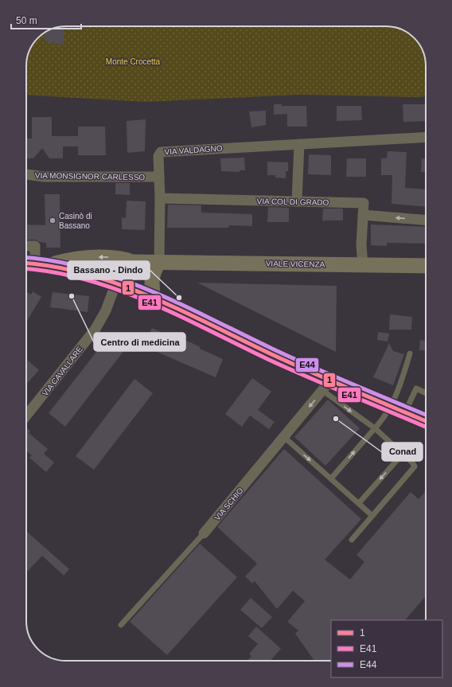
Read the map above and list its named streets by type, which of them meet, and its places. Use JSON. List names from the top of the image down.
{
  "streets": {
    "street": [
      "VIA VALDAGNO",
      "VIA MONSIGNOR CARLESSO",
      "VIA COL DI GRADO",
      "VIALE VICENZA",
      "VIA CAVALLARE",
      "VIA SCHIO"
    ]
  },
  "crossings": [
    ["VIA VALDAGNO", "VIA MONSIGNOR CARLESSO"],
    ["VIA VALDAGNO", "VIA COL DI GRADO"],
    ["VIA VALDAGNO", "VIALE VICENZA"],
    ["VIA COL DI GRADO", "VIALE VICENZA"]
  ],
  "parks": ["Monte Crocetta"],
  "places": [
    "Casinò di Bassano",
    "Centro di medicina",
    "Bassano - Dindo",
    "Conad"
  ],
  "lines": ["transit line E44", "transit line 1", "transit line E41"],
  "legend": ["1", "E41", "E44"],
  "scale_bar": "50 m"
}
